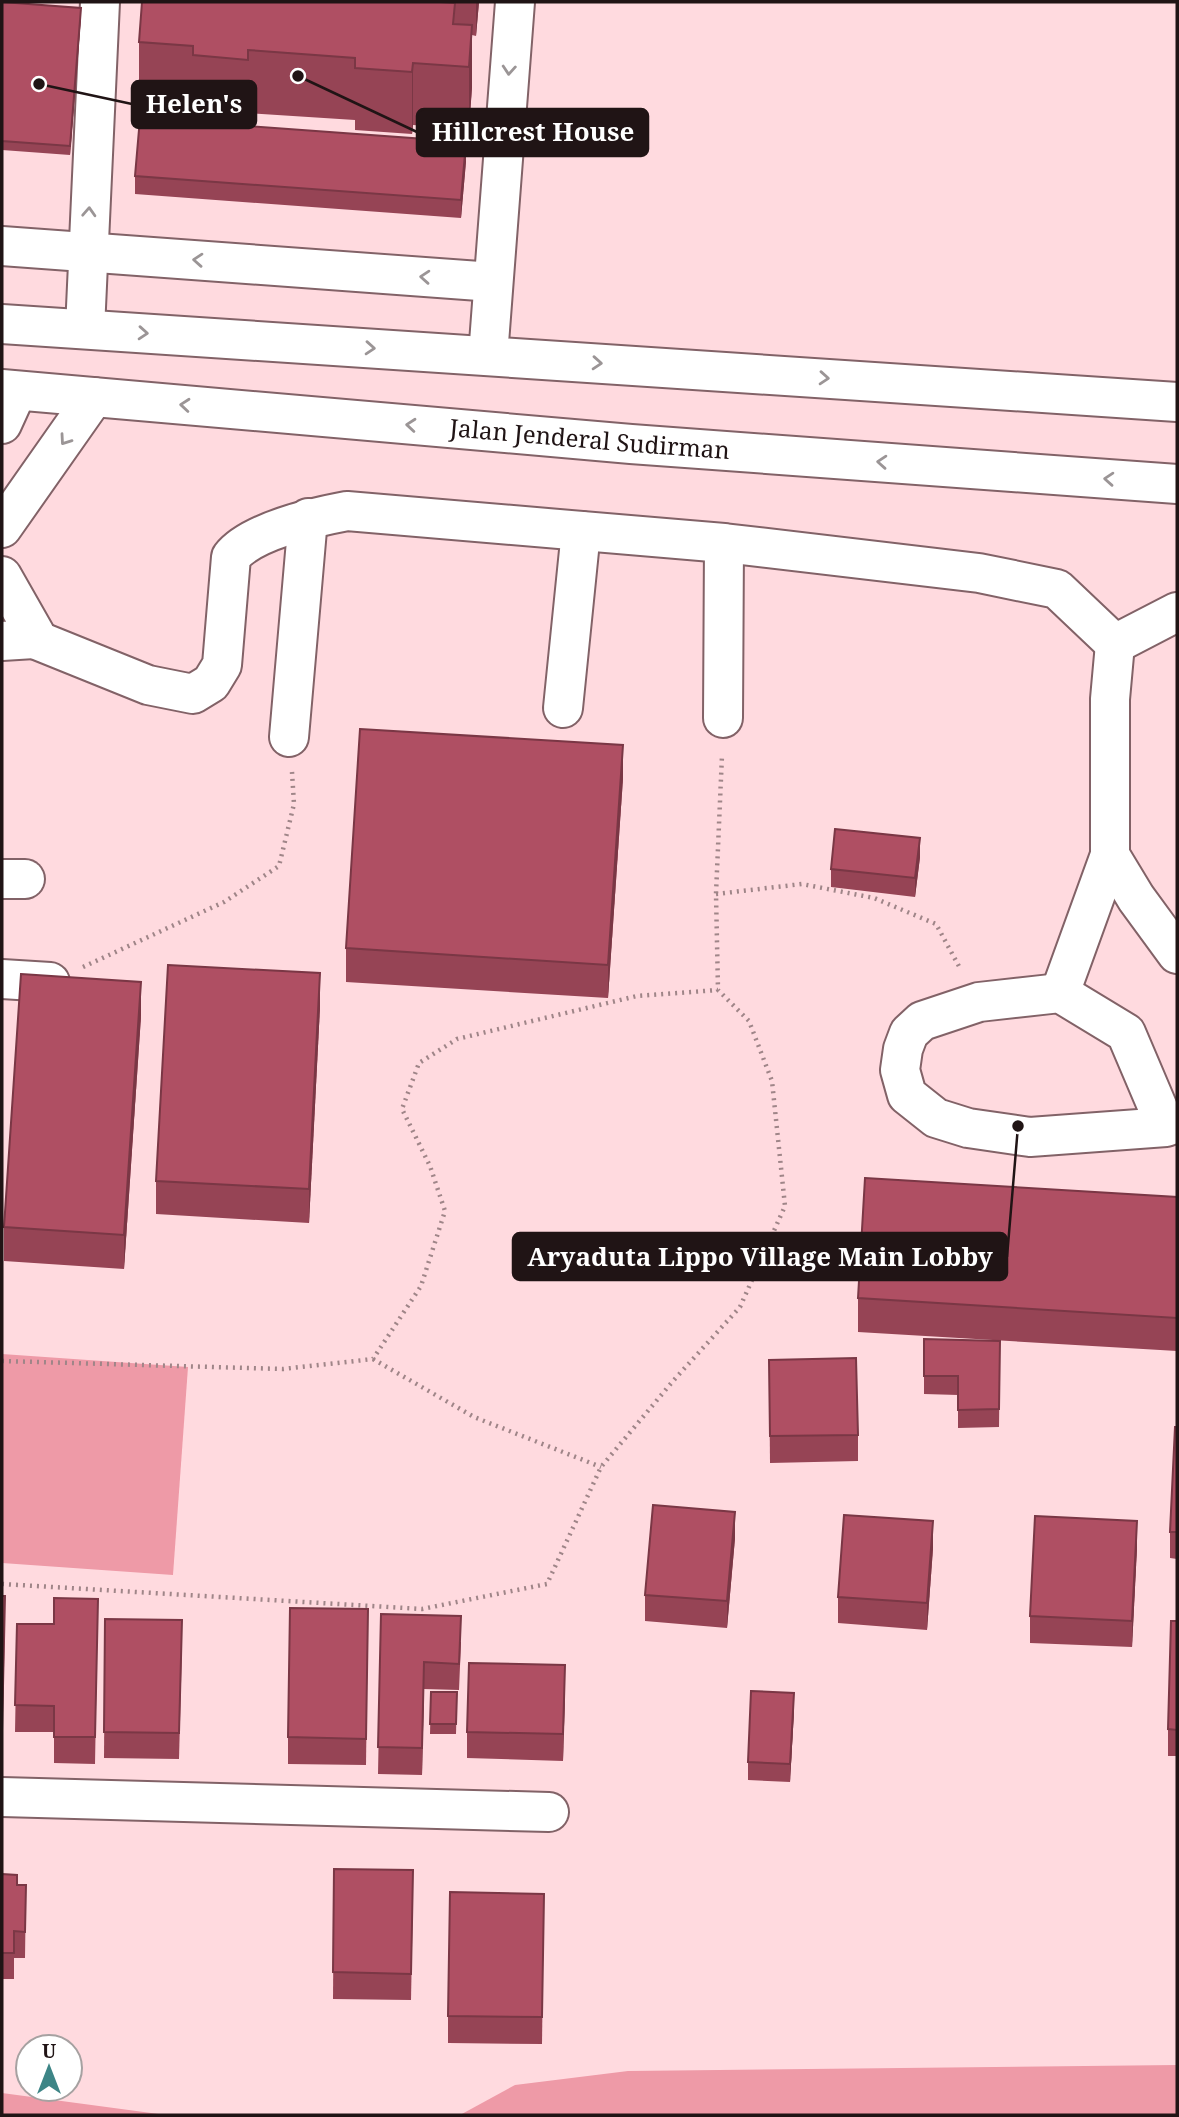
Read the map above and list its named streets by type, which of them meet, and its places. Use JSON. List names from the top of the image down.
{
  "streets": {
    "street": ["Jalan Jenderal Sudirman"]
  },
  "places": ["Hillcrest House", "Helen's", "Aryaduta Lippo Village Main Lobby"],
  "north": "top"
}
